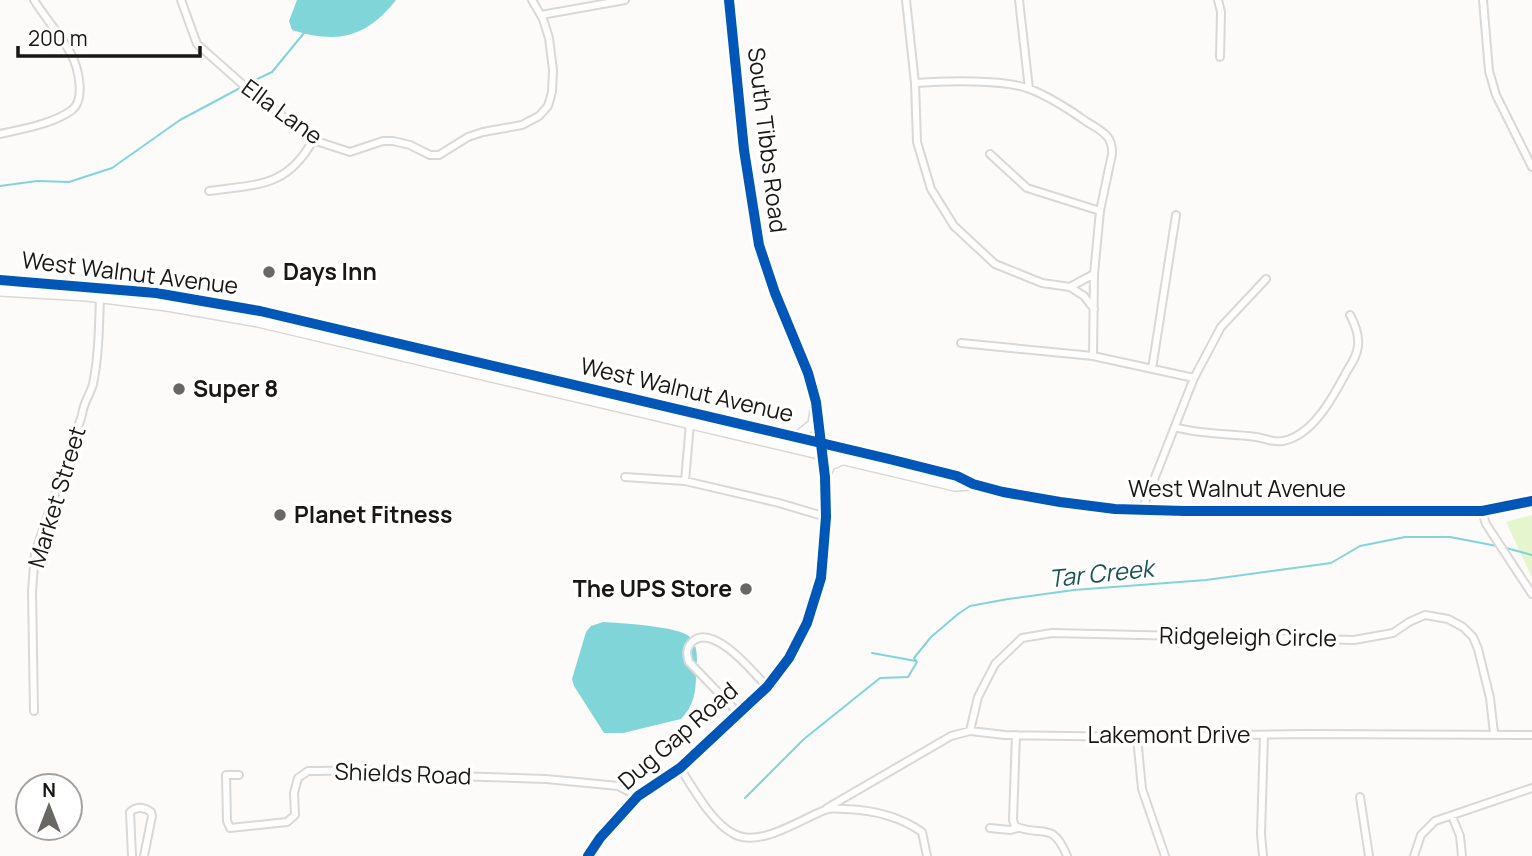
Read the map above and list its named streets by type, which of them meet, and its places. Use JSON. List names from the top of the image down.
{
  "streets": {
    "main road": ["West Walnut Avenue"],
    "street": [
      "Ella Lane",
      "South Tibbs Road",
      "Market Street",
      "Ridgeleigh Circle",
      "Lakemont Drive",
      "Dug Gap Road",
      "Shields Road"
    ]
  },
  "crossings": [
    ["South Tibbs Road", "West Walnut Avenue"],
    ["South Tibbs Road", "Dug Gap Road"],
    ["West Walnut Avenue", "Market Street"],
    ["West Walnut Avenue", "Dug Gap Road"],
    ["Ridgeleigh Circle", "Lakemont Drive"],
    ["Lakemont Drive", "Dug Gap Road"],
    ["Dug Gap Road", "Shields Road"]
  ],
  "water": ["Tar Creek"],
  "places": [
    "Days Inn",
    "Super 8",
    "Planet Fitness",
    "The UPS Store"
  ],
  "scale_bar": "200 m",
  "north": "top"
}
